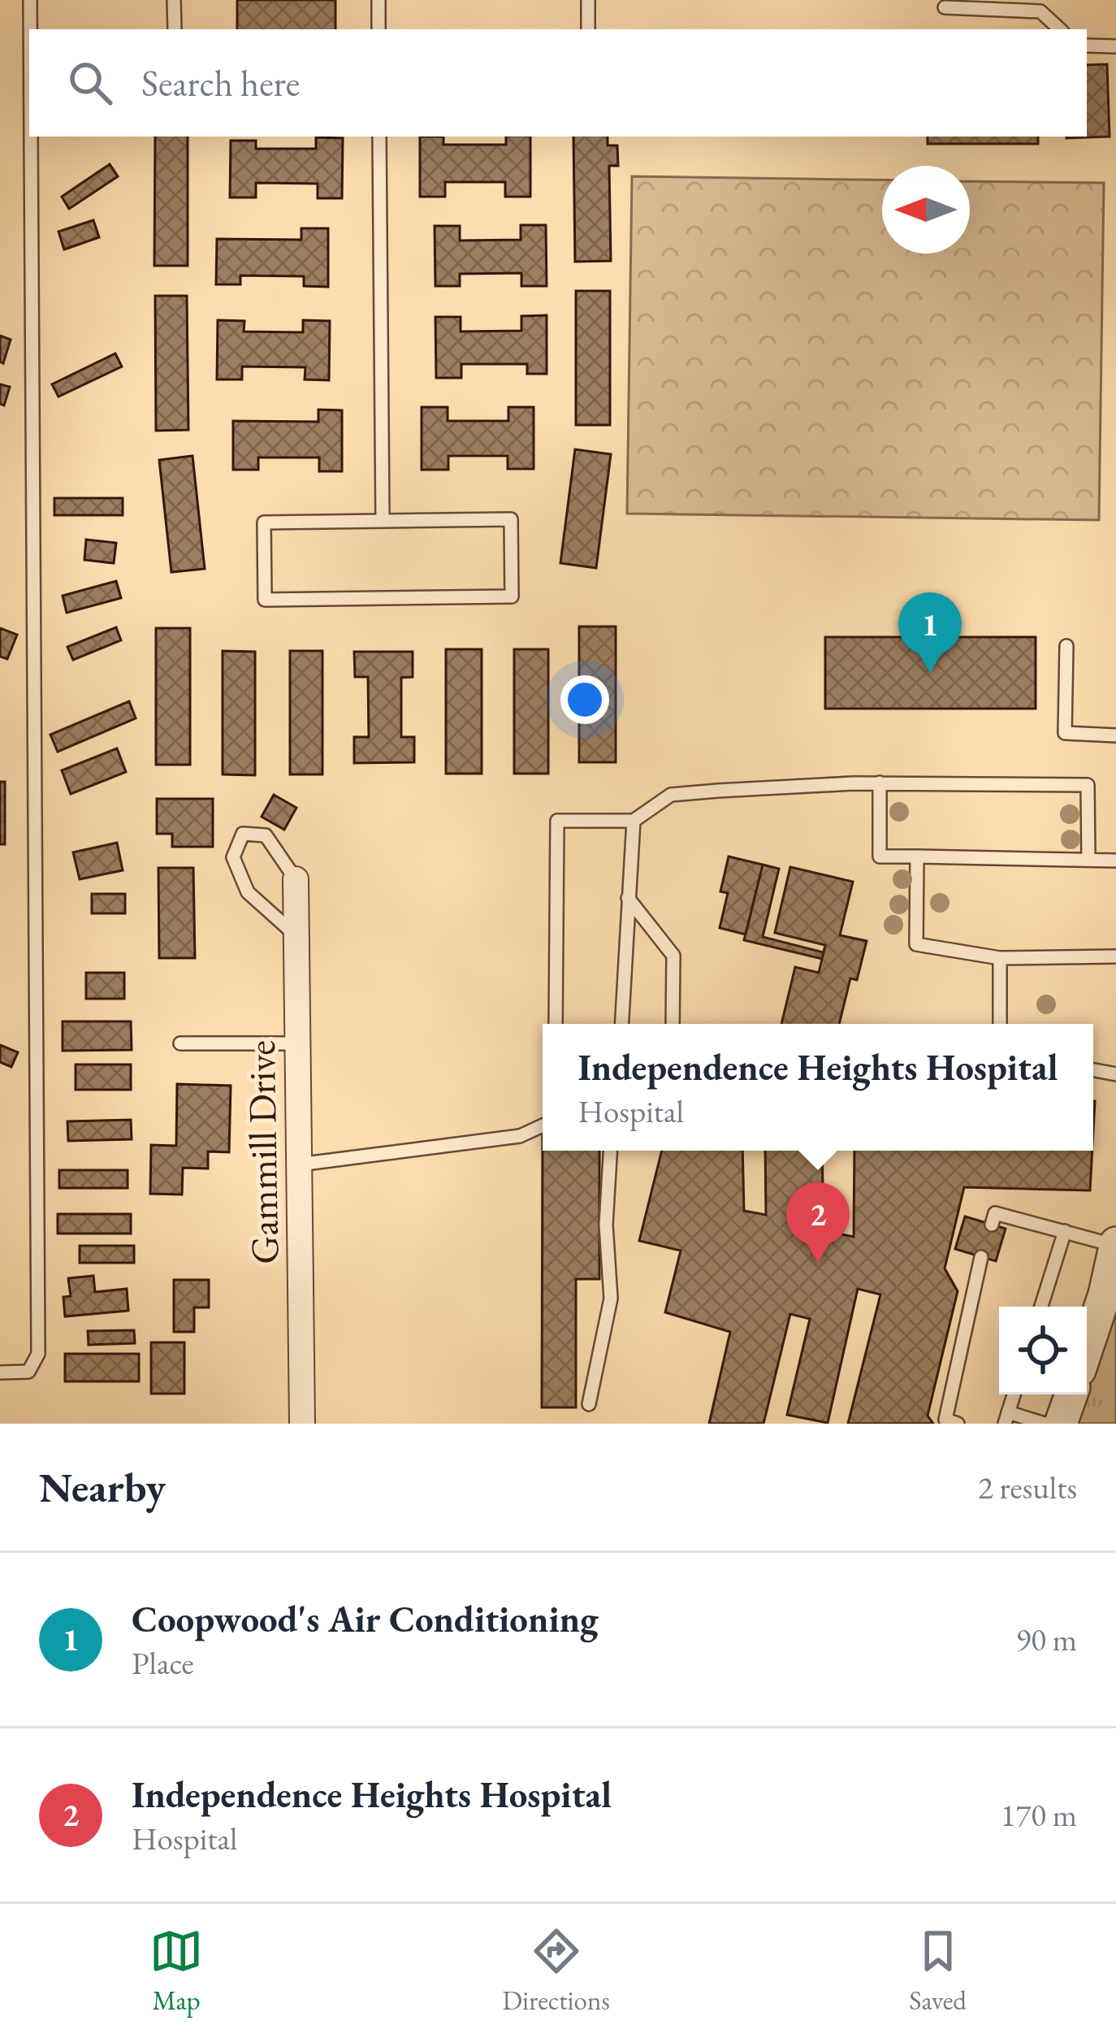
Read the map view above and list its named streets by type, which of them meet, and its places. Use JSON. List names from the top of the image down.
{
  "streets": {
    "street": ["Gammill Drive"]
  },
  "north": "left",
  "page": {
    "search": "Search here",
    "pins": ["1", "2"],
    "popup": ["Independence Heights Hospital", "Hospital"],
    "heading": ["Nearby", "2 results"],
    "list": [
      {
        "mark": "1",
        "name": "Coopwood's Air Conditioning",
        "note": "Place",
        "value": "90 m"
      },
      {
        "mark": "2",
        "name": "Independence Heights Hospital",
        "note": "Hospital",
        "value": "170 m"
      }
    ],
    "nav": ["Map", "Directions", "Saved"]
  }
}
